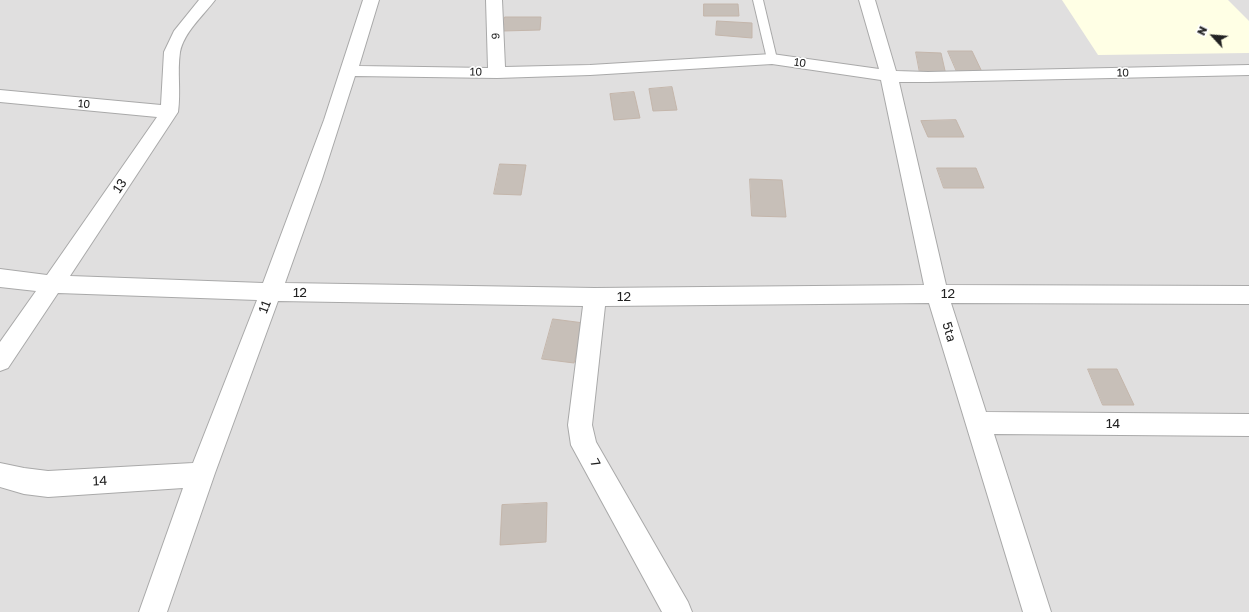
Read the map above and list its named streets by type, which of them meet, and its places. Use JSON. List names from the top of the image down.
{
  "streets": {
    "street": [
      "9",
      "10",
      "13",
      "12",
      "11",
      "5ta",
      "14",
      "7"
    ]
  },
  "crossings": [
    ["9", "10"],
    ["10", "13"],
    ["10", "11"],
    ["10", "5ta"],
    ["13", "12"],
    ["12", "11"],
    ["12", "5ta"],
    ["12", "7"],
    ["11", "14"],
    ["5ta", "14"]
  ],
  "north": "top left"
}
